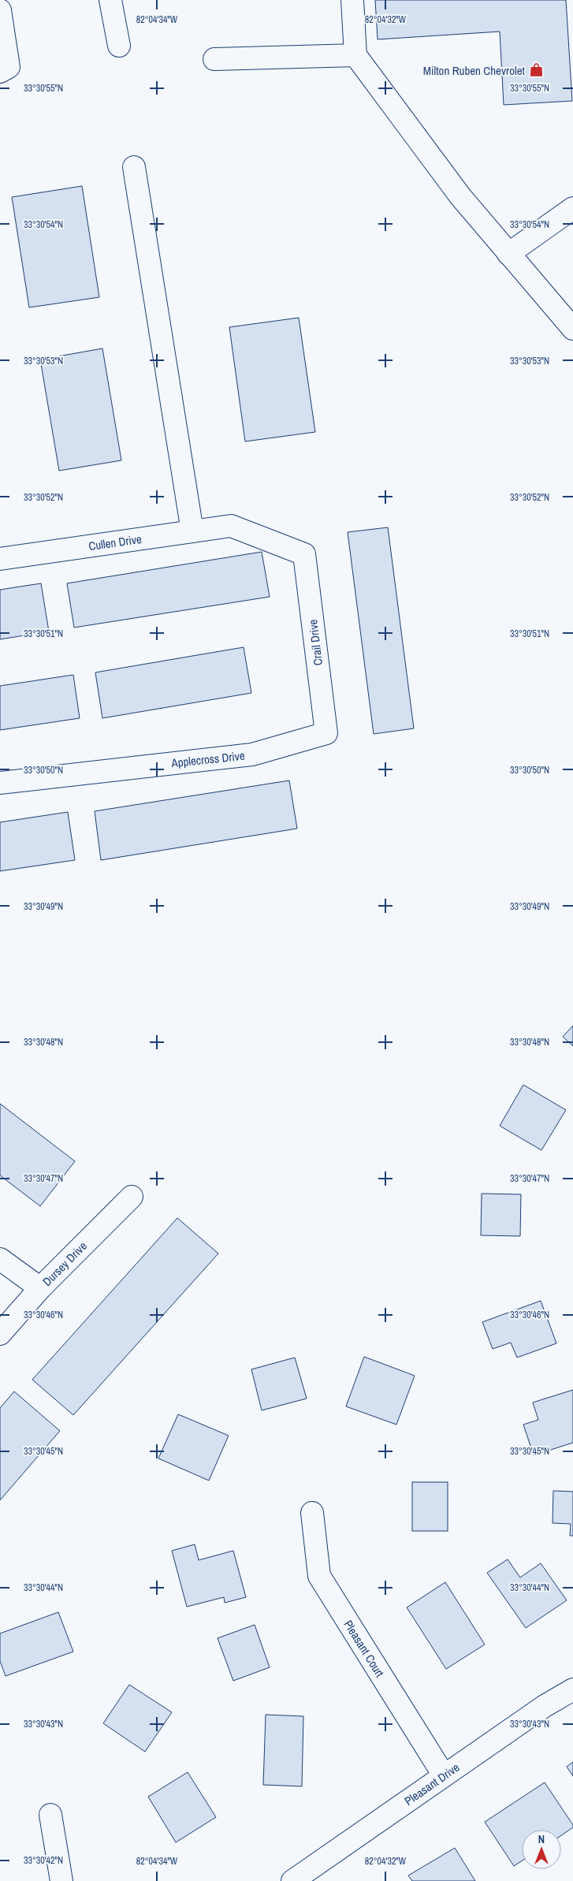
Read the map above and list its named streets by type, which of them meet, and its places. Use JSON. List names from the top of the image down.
{
  "streets": {
    "street": [
      "Cullen Drive",
      "Crail Drive",
      "Applecross Drive",
      "Dursey Drive",
      "Pleasant Court",
      "Pleasant Drive"
    ]
  },
  "crossings": [
    ["Cullen Drive", "Crail Drive"],
    ["Crail Drive", "Applecross Drive"],
    ["Pleasant Court", "Pleasant Drive"]
  ],
  "places": {
    "shop": ["Milton Ruben Chevrolet"]
  },
  "north": "top",
  "coordinates": [
    "82°04'34\"W",
    "82°04'32\"W",
    "33°30'55\"N",
    "33°30'54\"N",
    "33°30'53\"N",
    "33°30'52\"N",
    "33°30'51\"N",
    "33°30'50\"N",
    "33°30'49\"N",
    "33°30'48\"N",
    "33°30'47\"N",
    "33°30'46\"N",
    "33°30'45\"N",
    "33°30'44\"N",
    "33°30'43\"N",
    "33°30'42\"N"
  ]
}
